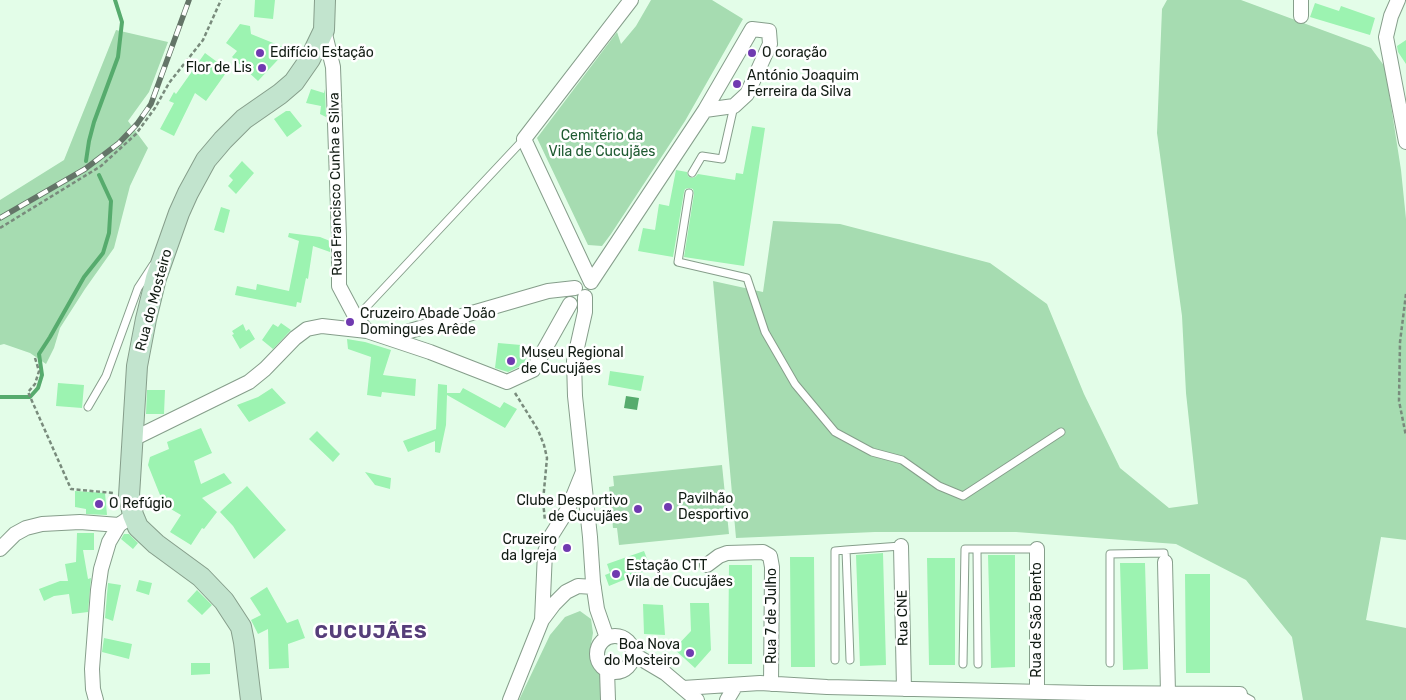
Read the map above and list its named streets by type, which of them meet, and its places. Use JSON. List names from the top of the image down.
{
  "streets": {
    "main road": ["Rua do Mosteiro"],
    "street": [
      "Rua Francisco Cunha e Silva",
      "Rua 7 de Julho",
      "Rua CNE",
      "Rua de São Bento"
    ]
  },
  "crossings": [
    ["Rua Francisco Cunha e Silva", "Rua do Mosteiro"]
  ],
  "districts": ["CUCUJÃES"],
  "parks": ["Cemitério da Vila de Cucujães"],
  "places": [
    "Edifício Estação",
    "O coração",
    "Flor de Lis",
    "António Joaquim Ferreira da Silva",
    "Cruzeiro Abade João Domingues Arêde",
    "Museu Regional de Cucujães",
    "O Refúgio",
    "Pavilhão Desportivo",
    "Clube Desportivo de Cucujães",
    "Cruzeiro da Igreja",
    "Estação CTT Vila de Cucujães",
    "Boa Nova do Mosteiro"
  ]
}
